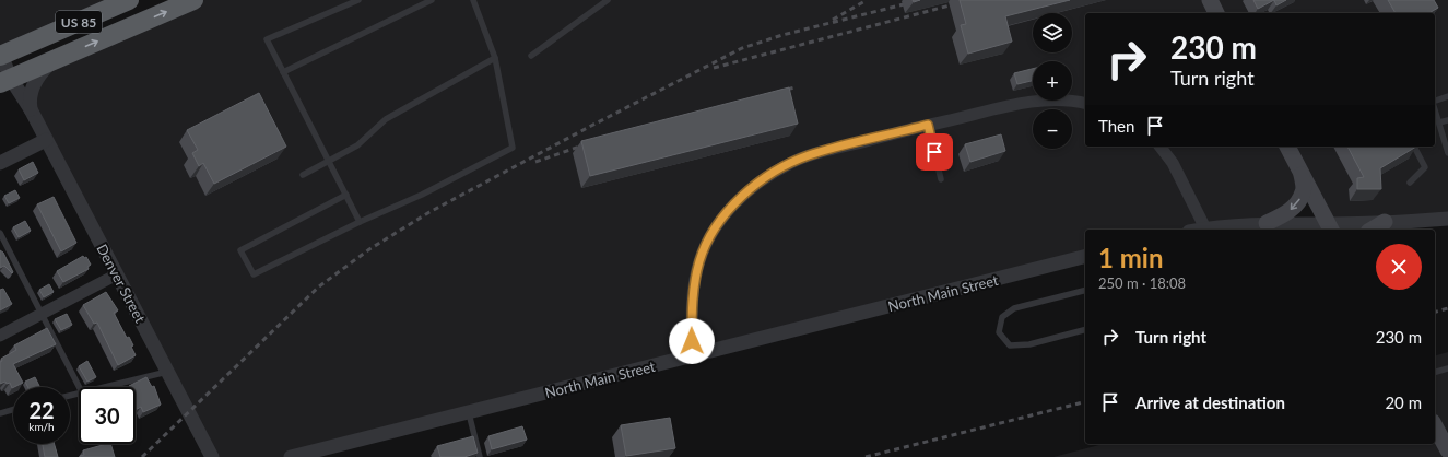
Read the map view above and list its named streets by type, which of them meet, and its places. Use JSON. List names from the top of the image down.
{
  "streets": {
    "highway": ["US 85"],
    "street": ["Denver Street", "North Main Street"]
  },
  "crossings": [
    ["US 85", "Denver Street"]
  ],
  "page": {
    "map_buttons": ["+", "−"],
    "turn": ["230 m", "Turn right"],
    "then": "Then",
    "heading": ["1 min", "250 m · 18:08"],
    "list": [
      {
        "name": "Turn right",
        "value": "230 m"
      },
      {
        "name": "Arrive at destination",
        "value": "20 m"
      }
    ],
    "speed": "22 km/h",
    "limit": "30"
  }
}
